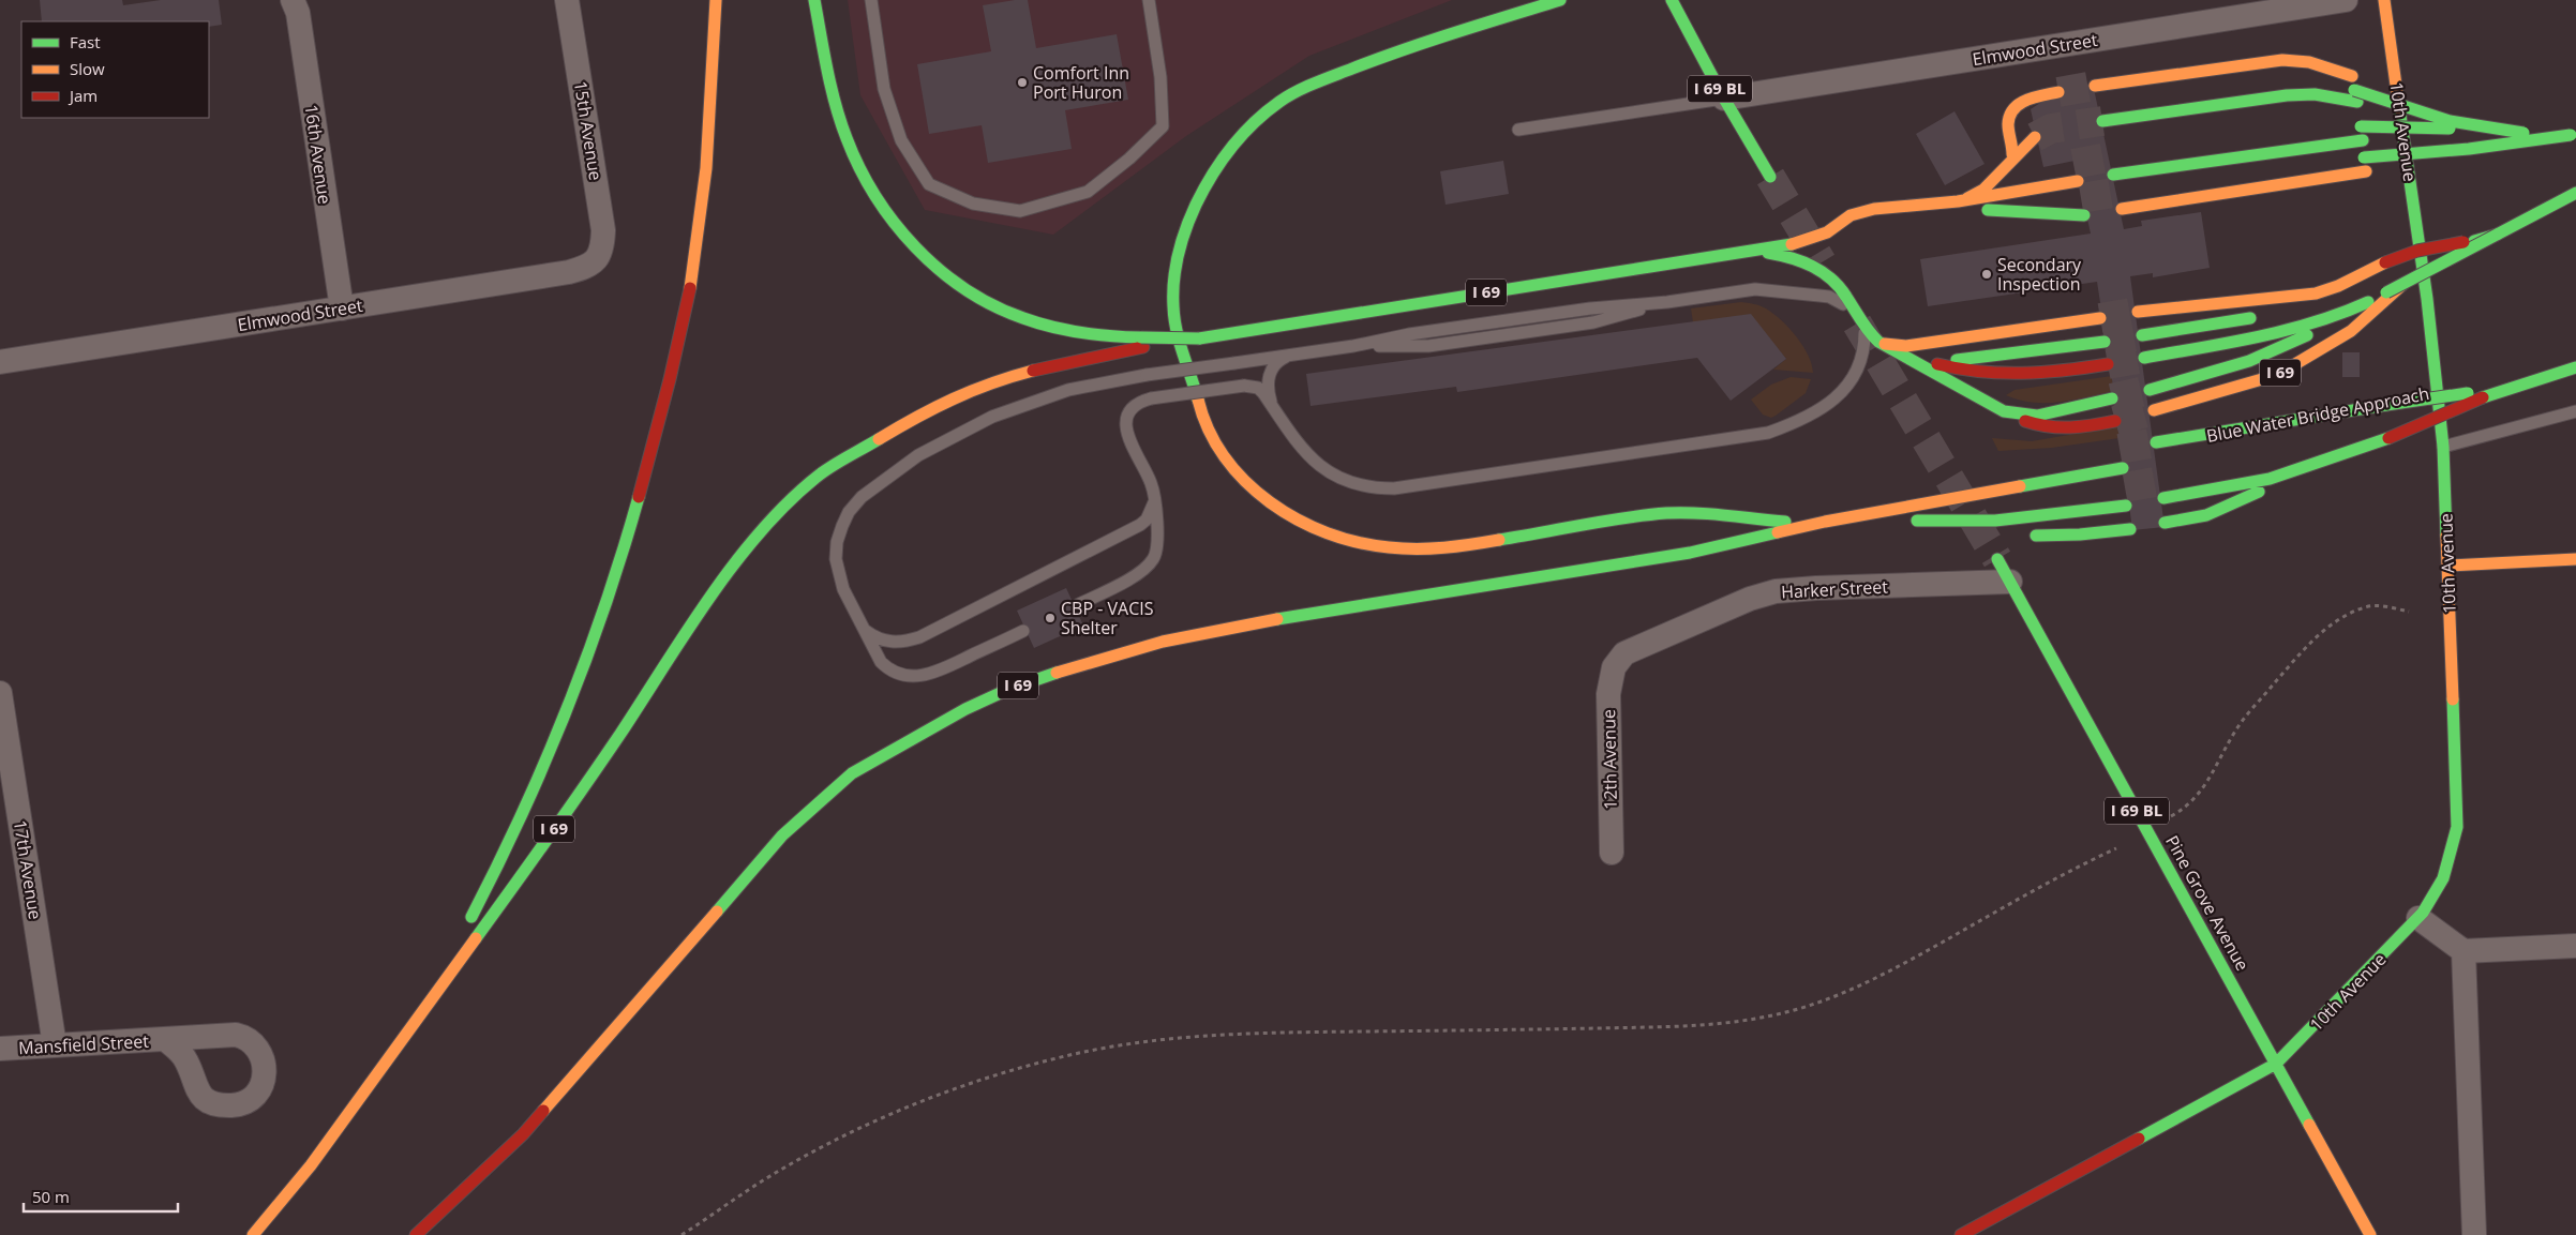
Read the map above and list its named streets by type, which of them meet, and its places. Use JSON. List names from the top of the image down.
{
  "streets": {
    "main road": [
      "I 69 BL",
      "10th Avenue",
      "I 69",
      "Blue Water Bridge Approach",
      "Pine Grove Avenue"
    ],
    "street": [
      "Elmwood Street",
      "15th Avenue",
      "16th Avenue",
      "Harker Street",
      "12th Avenue",
      "17th Avenue",
      "Mansfield Street"
    ]
  },
  "crossings": [
    ["Elmwood Street", "I 69 BL"],
    ["Elmwood Street", "15th Avenue"],
    ["Elmwood Street", "16th Avenue"],
    ["10th Avenue", "Pine Grove Avenue"],
    ["Harker Street", "12th Avenue"],
    ["Harker Street", "Pine Grove Avenue"],
    ["17th Avenue", "Mansfield Street"]
  ],
  "places": ["Comfort Inn Port Huron", "Secondary Inspection", "CBP - VACIS Shelter"],
  "legend": ["Fast", "Slow", "Jam"],
  "scale_bar": "50 m"
}
